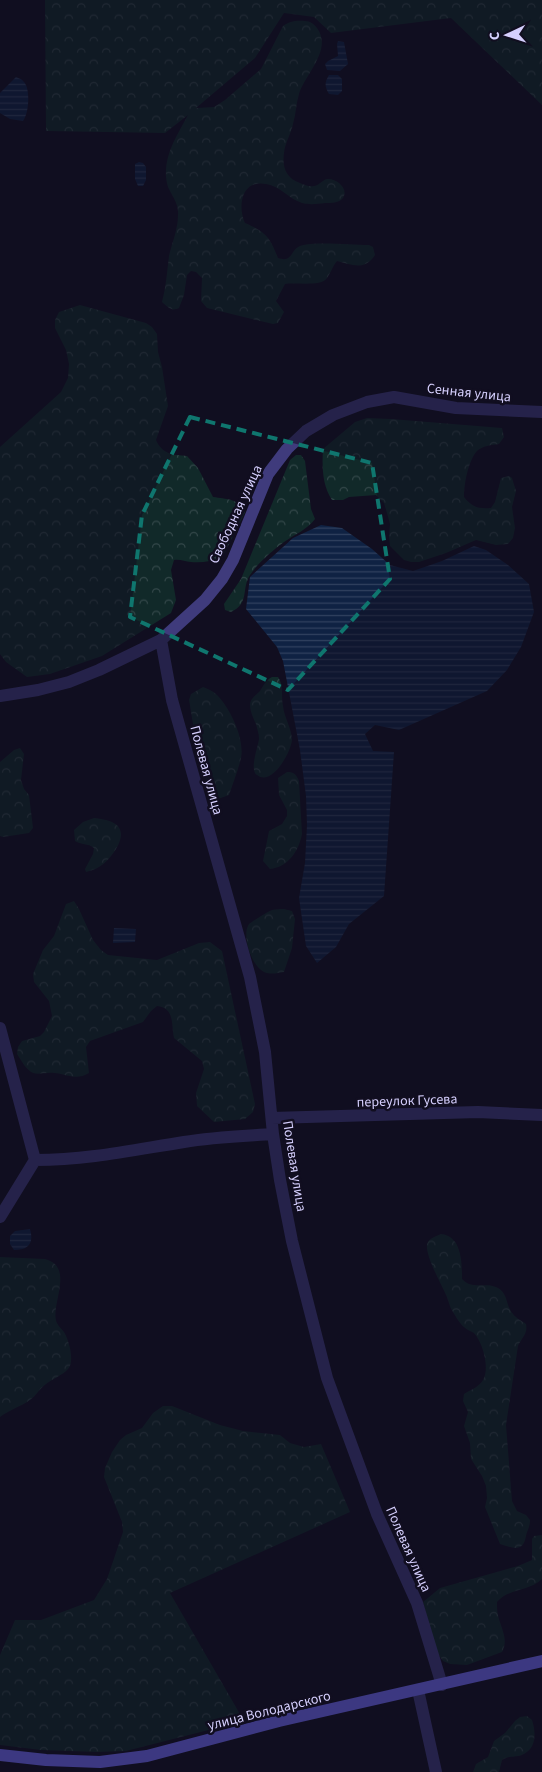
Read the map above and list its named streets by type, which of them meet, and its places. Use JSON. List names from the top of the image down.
{
  "streets": {
    "street": [
      "Сенная улица",
      "Свободная улица",
      "Полевая улица",
      "переулок Гусева",
      "улица Володарского"
    ]
  },
  "crossings": [
    ["Сенная улица", "Свободная улица"],
    ["Свободная улица", "Полевая улица"],
    ["Полевая улица", "переулок Гусева"],
    ["Полевая улица", "улица Володарского"]
  ],
  "north": "left"
}
